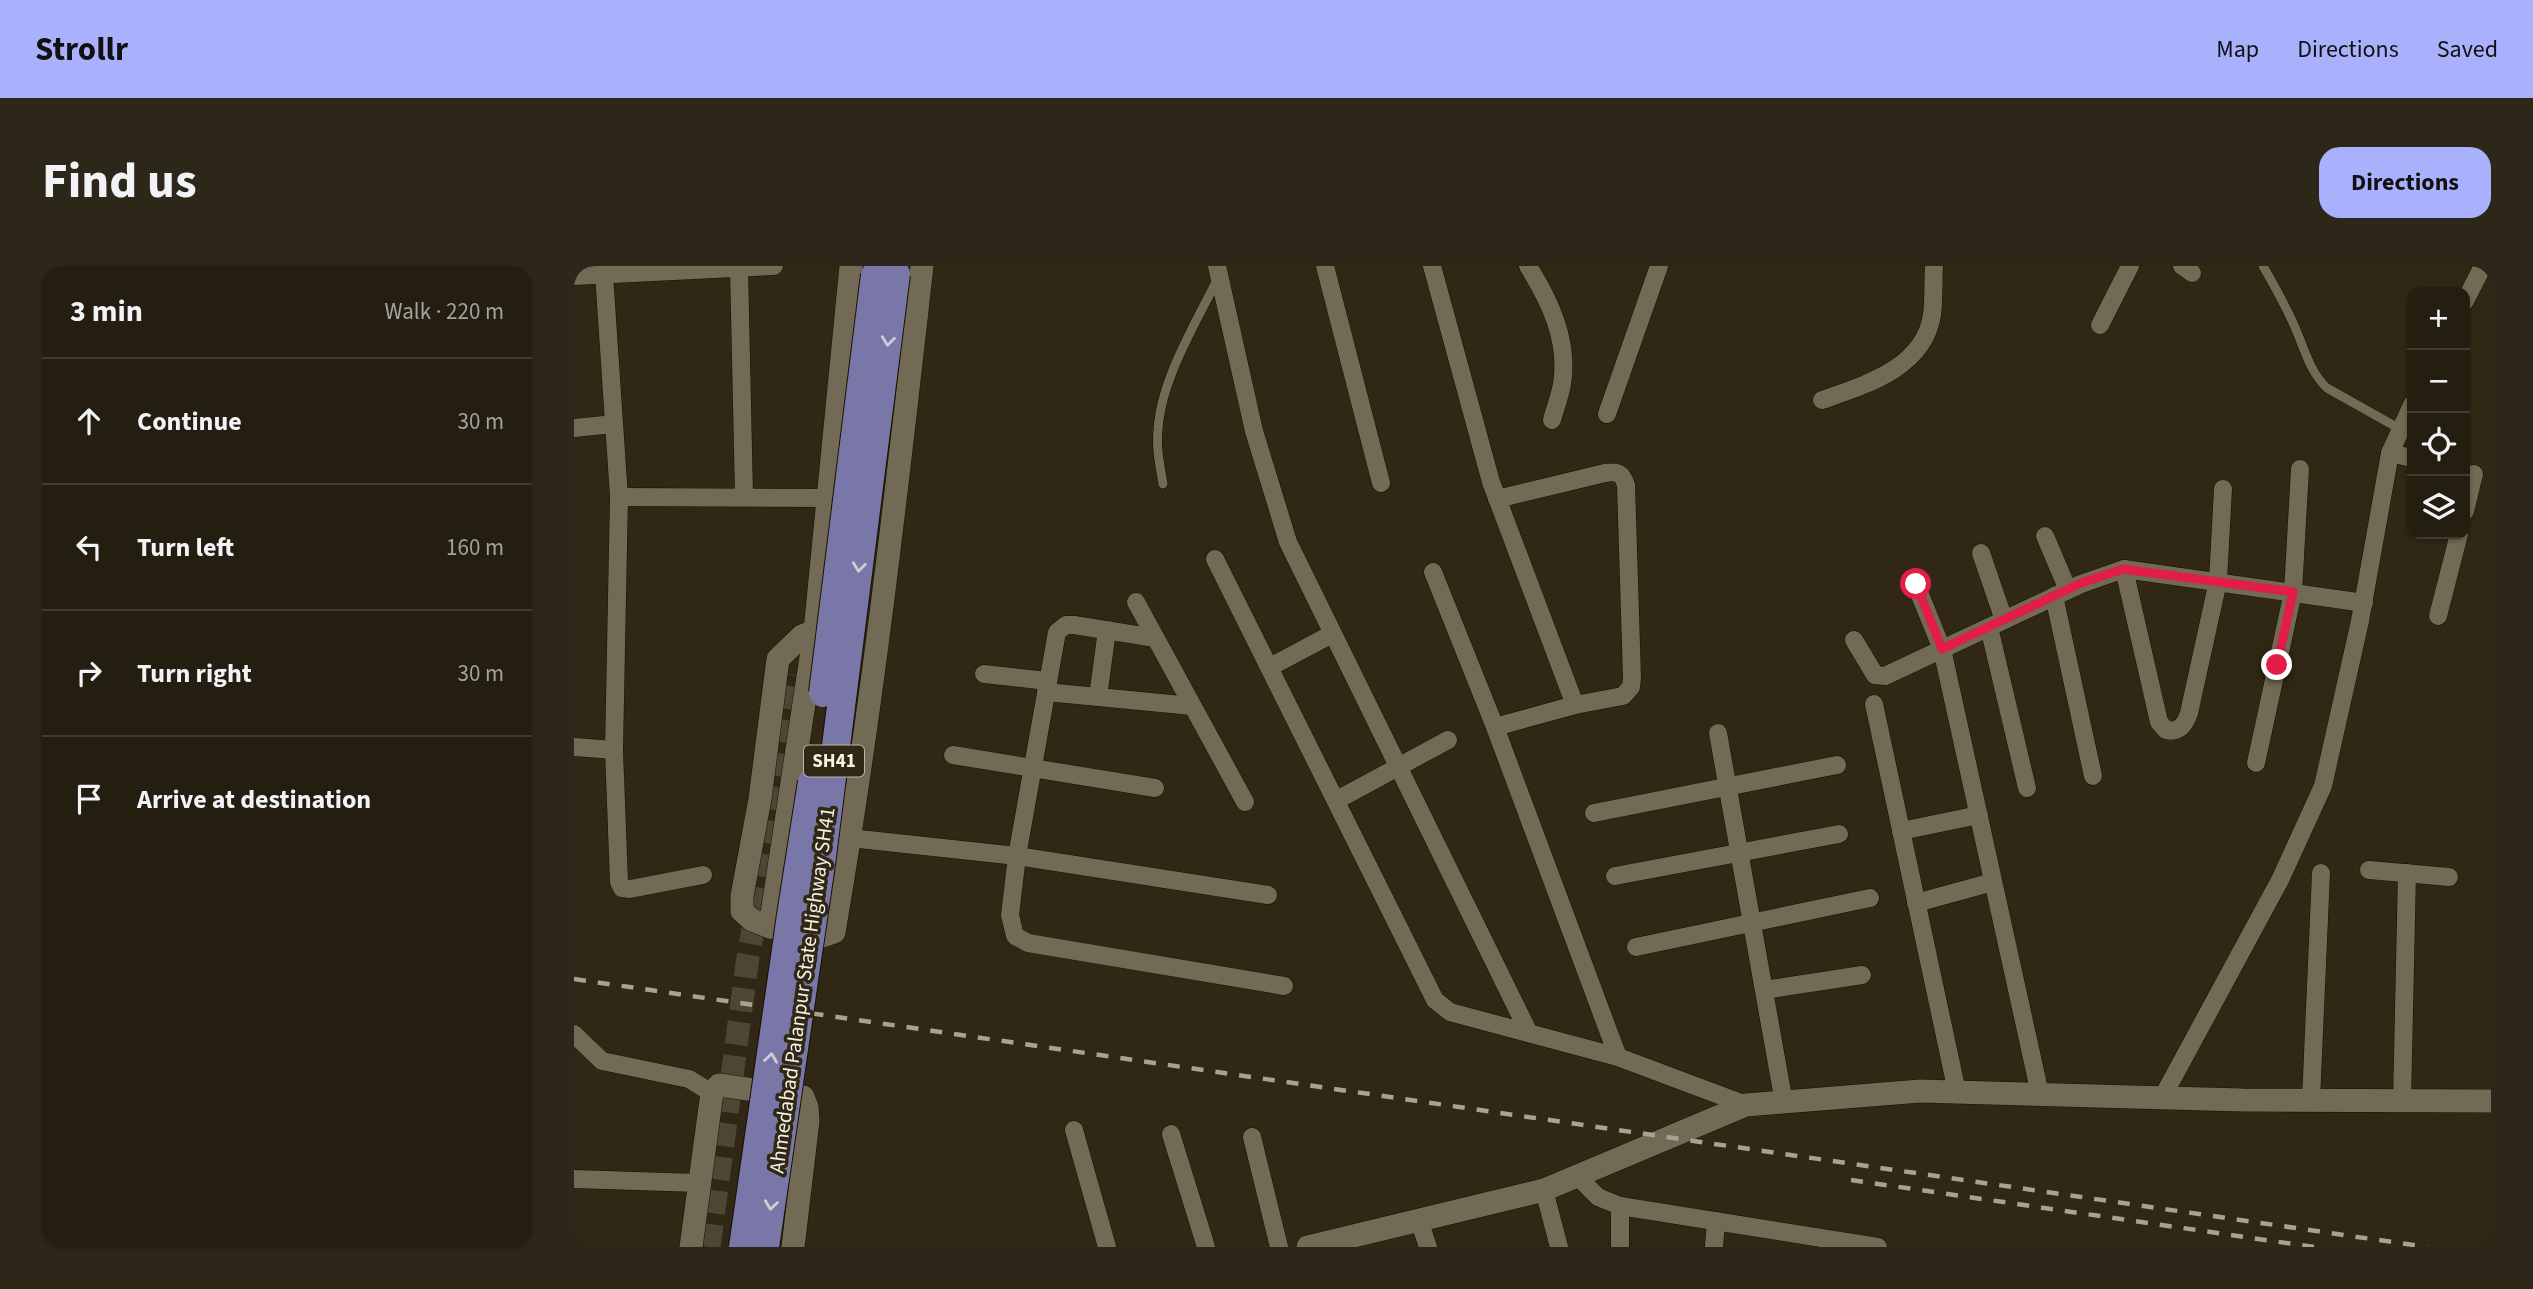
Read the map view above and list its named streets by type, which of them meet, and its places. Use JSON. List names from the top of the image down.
{
  "streets": {
    "main road": ["SH41", "Ahmedabad Palanpur State Highway SH41"]
  },
  "page": {
    "header": "Strollr",
    "nav": ["Map", "Directions", "Saved"],
    "title": "Find us",
    "buttons": "Directions",
    "heading": ["3 min", "Walk · 220 m"],
    "map_buttons": ["+", "−"],
    "list": [
      ["Continue", "30 m"],
      ["Turn left", "160 m"],
      ["Turn right", "30 m"],
      "Arrive at destination"
    ]
  }
}
